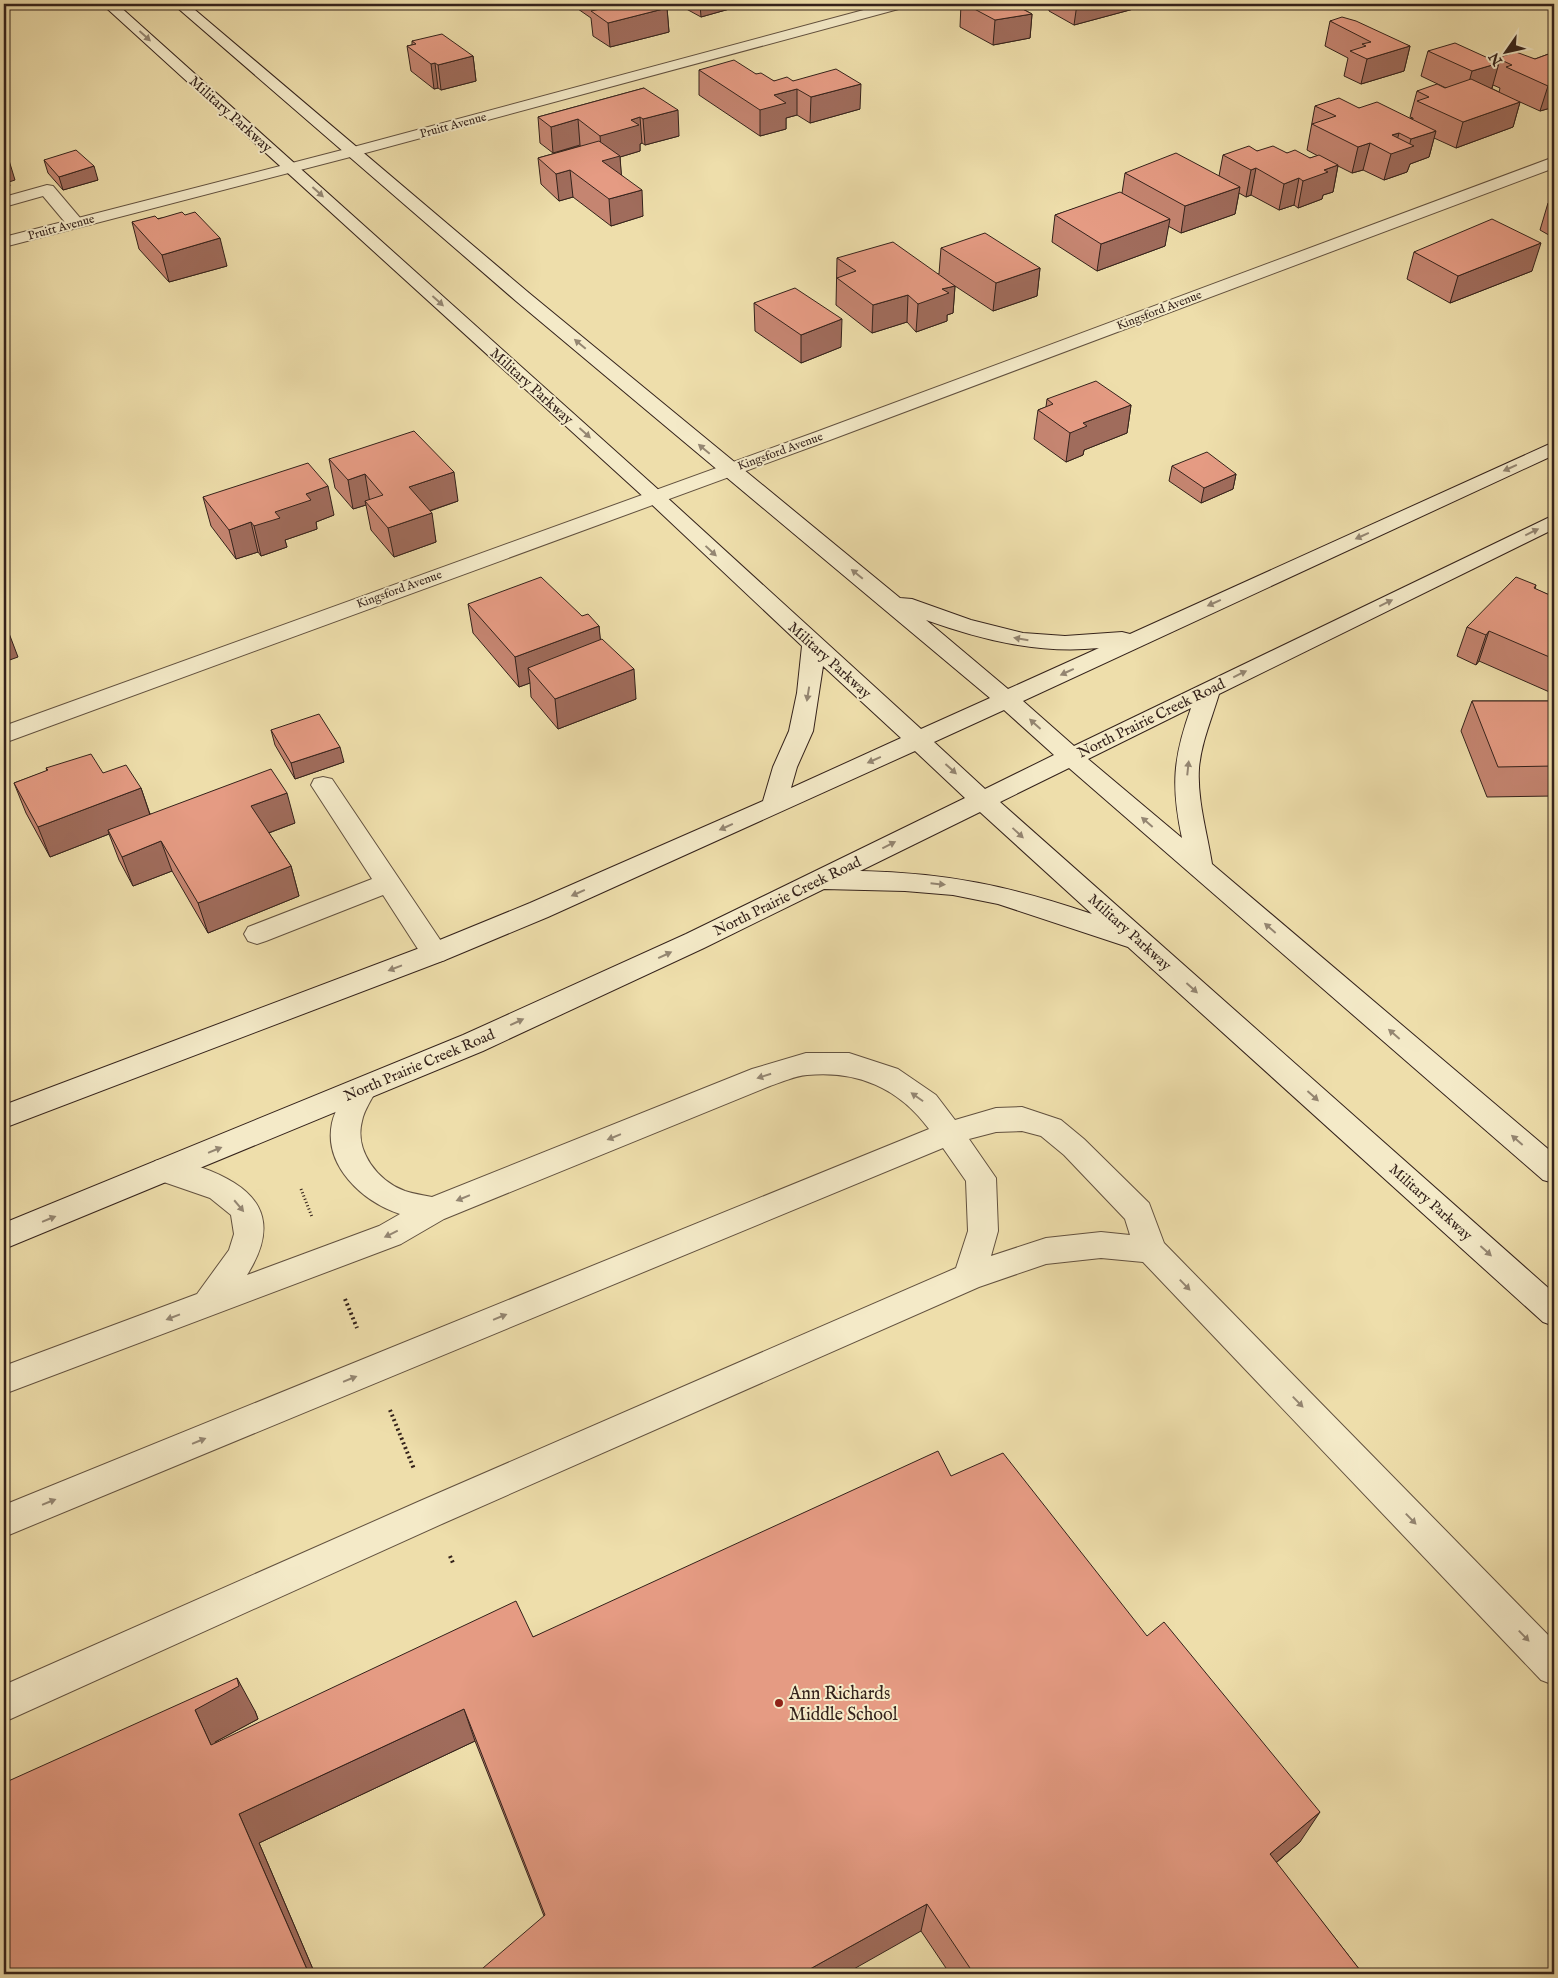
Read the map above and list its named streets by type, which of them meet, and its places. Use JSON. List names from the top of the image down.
{
  "streets": {
    "main road": [
      "Military Parkway",
      "Pruitt Avenue",
      "Kingsford Avenue",
      "North Prairie Creek Road"
    ]
  },
  "crossings": [
    ["Military Parkway", "Pruitt Avenue"],
    ["Military Parkway", "Kingsford Avenue"],
    ["Military Parkway", "North Prairie Creek Road"]
  ],
  "places": ["Ann Richards Middle School"],
  "north": "bottom left"
}
